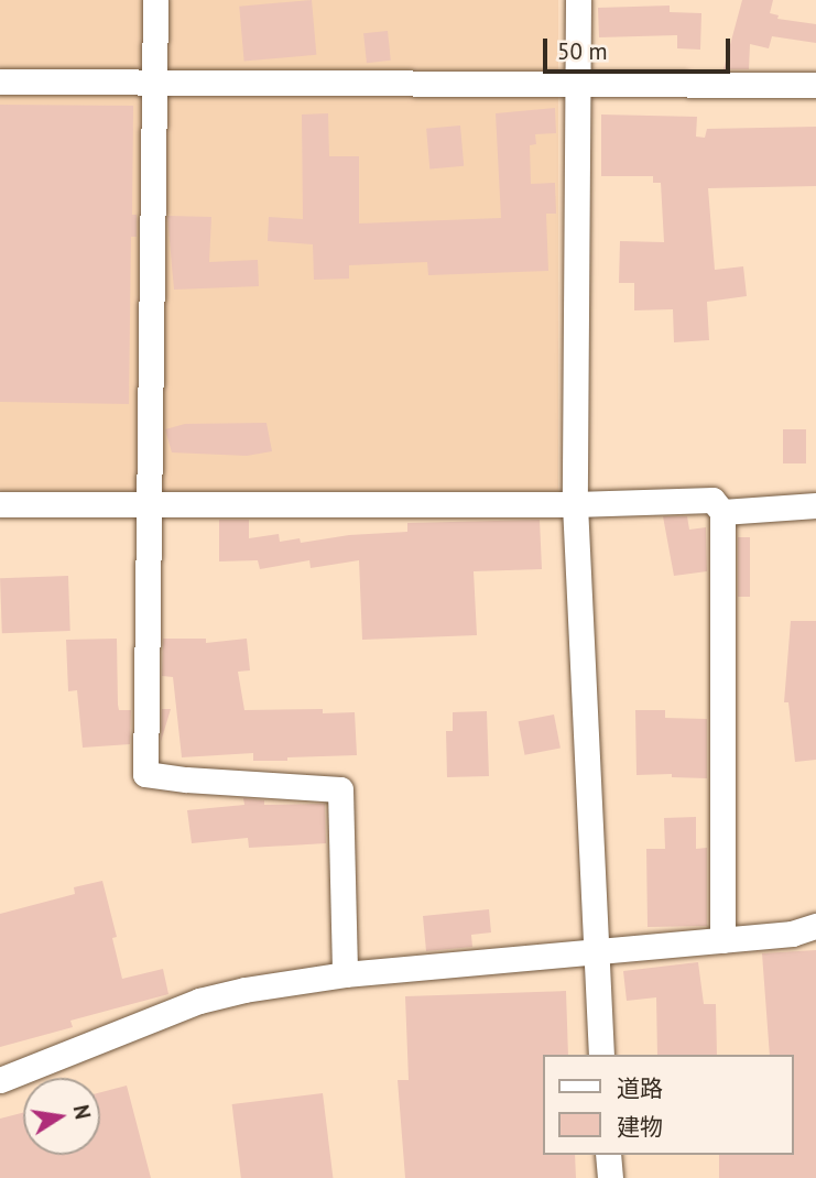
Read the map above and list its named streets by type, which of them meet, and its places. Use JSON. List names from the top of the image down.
{
  "legend": ["道路", "建物"],
  "scale_bar": "50 m",
  "north": "right"
}
